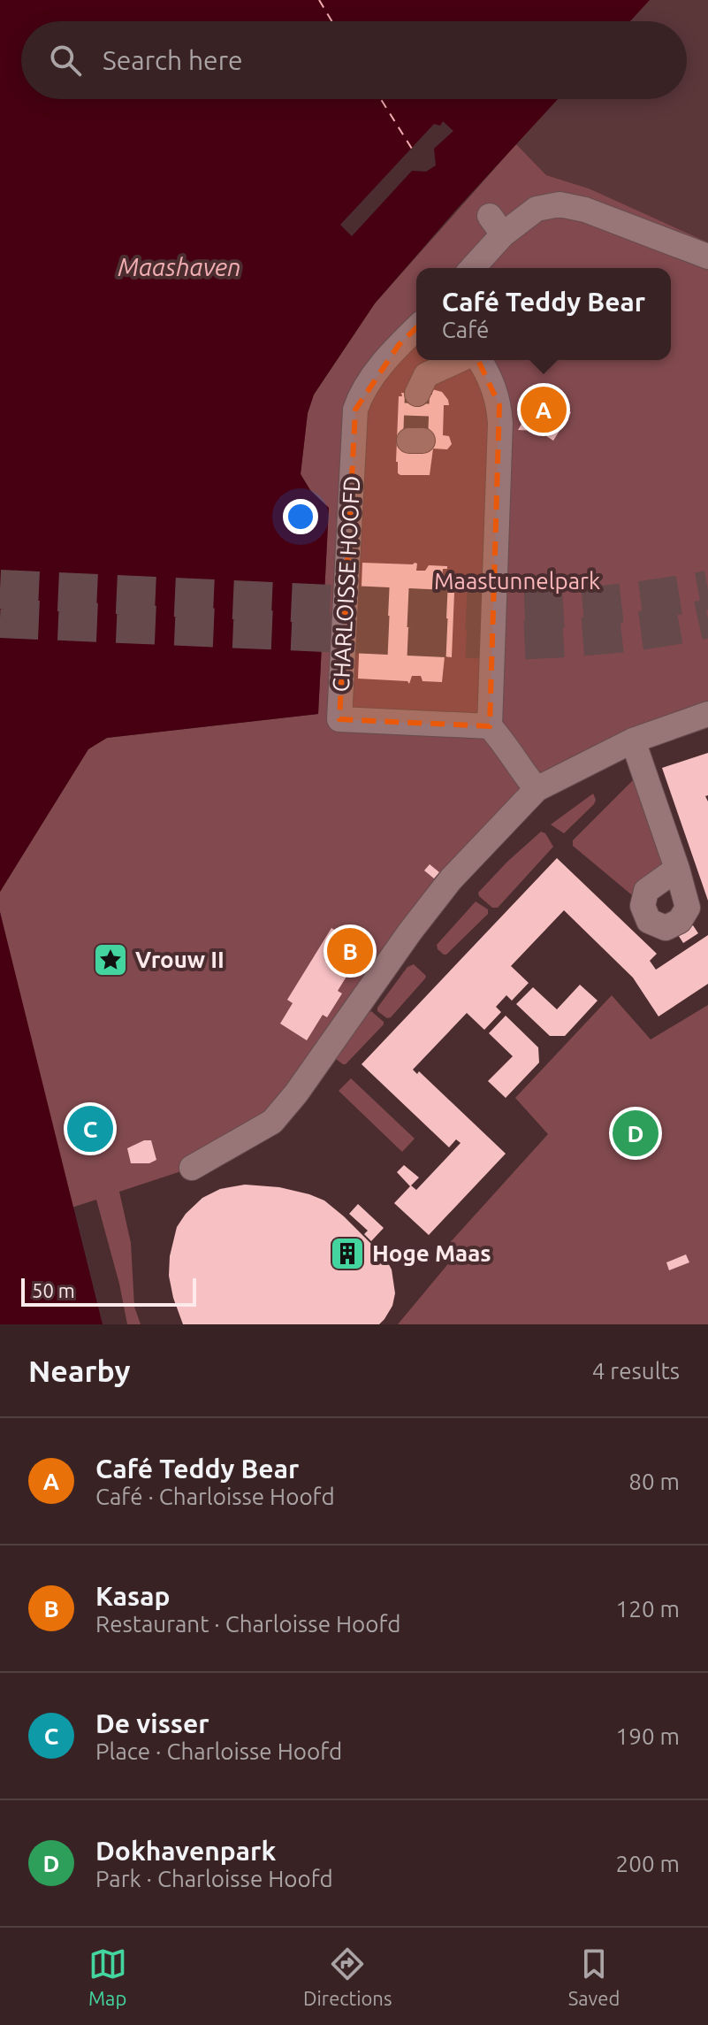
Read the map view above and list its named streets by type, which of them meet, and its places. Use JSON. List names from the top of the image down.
{
  "streets": {
    "street": ["CHARLOISSE HOOFD"]
  },
  "water": ["Maashaven"],
  "parks": ["Maastunnelpark"],
  "places": {
    "place": ["Vrouw II"],
    "building": ["Hoge Maas"]
  },
  "scale_bar": "50 m",
  "page": {
    "search": "Search here",
    "popup": ["Café Teddy Bear", "Café"],
    "pins": [
      "A",
      "B",
      "C",
      "D"
    ],
    "scale": "50 m",
    "heading": ["Nearby", "4 results"],
    "list": [
      {
        "mark": "A",
        "name": "Café Teddy Bear",
        "note": "Café · Charloisse Hoofd",
        "value": "80 m"
      },
      {
        "mark": "B",
        "name": "Kasap",
        "note": "Restaurant · Charloisse Hoofd",
        "value": "120 m"
      },
      {
        "mark": "C",
        "name": "De visser",
        "note": "Place · Charloisse Hoofd",
        "value": "190 m"
      },
      {
        "mark": "D",
        "name": "Dokhavenpark",
        "note": "Park · Charloisse Hoofd",
        "value": "200 m"
      }
    ],
    "nav": ["Map", "Directions", "Saved"]
  }
}
